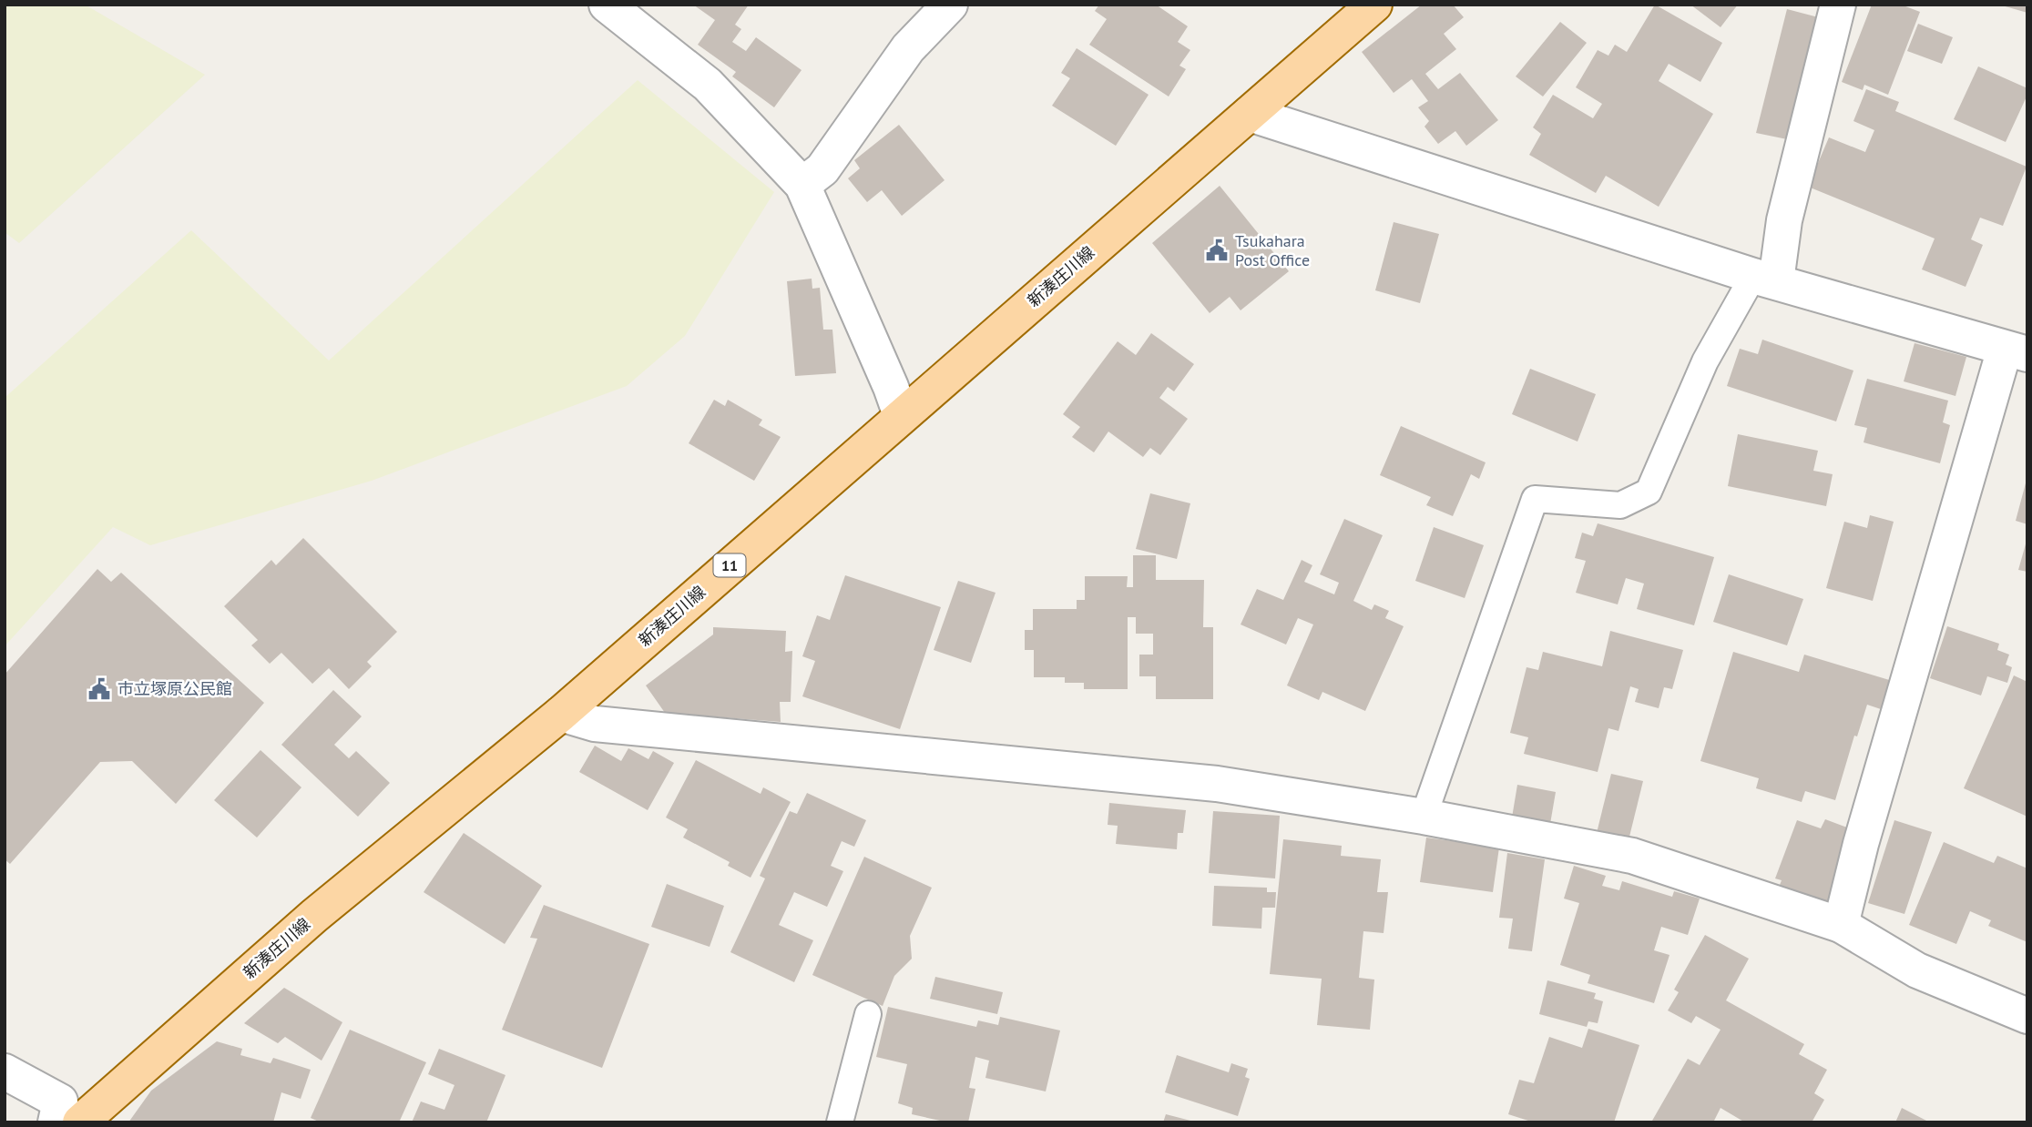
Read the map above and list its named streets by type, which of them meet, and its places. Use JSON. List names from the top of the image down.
{
  "streets": {
    "main road": ["新湊庄川線", "11"]
  },
  "places": {
    "public building": ["Tsukahara Post Office", "市立塚原公民館"]
  }
}
